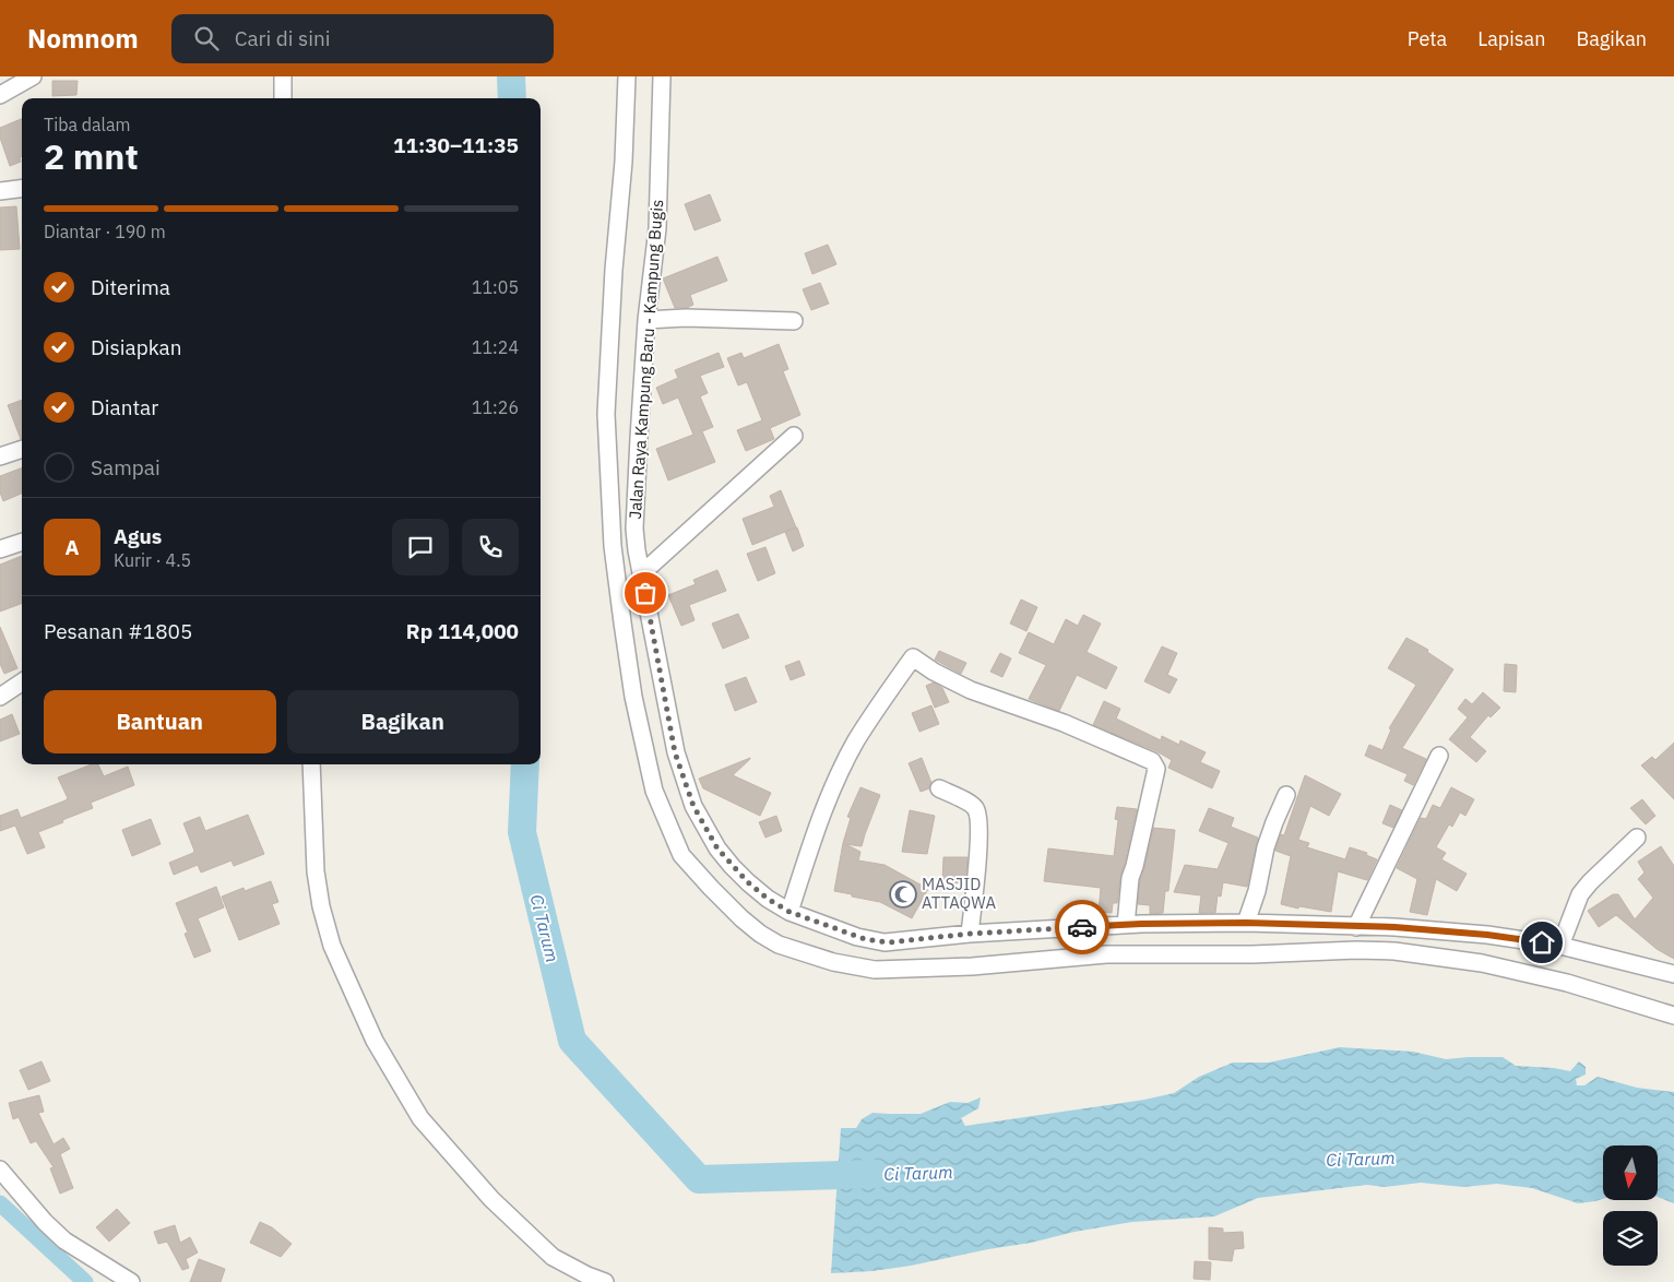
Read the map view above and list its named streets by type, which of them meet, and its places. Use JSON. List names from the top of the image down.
{
  "streets": {
    "street": ["Jalan Raya Kampung Baru - Kampung Bugis"]
  },
  "water": ["Ci Tarum"],
  "places": {
    "mosque": ["MASJID ATTAQWA"]
  },
  "north": "bottom",
  "page": {
    "header": "Nomnom",
    "search": "Cari di sini",
    "nav": ["Peta", "Lapisan", "Bagikan"],
    "heading": ["2 mnt", "Tiba dalam", "11:30–11:35"],
    "panel": [
      "Agus",
      "Kurir · 4.5",
      "Pesanan #1805",
      "Rp 114,000"
    ],
    "bar": "Diantar · 190 m",
    "list": [
      ["Diterima", "11:05"],
      ["Disiapkan", "11:24"],
      ["Diantar", "11:26"],
      "Sampai"
    ],
    "round": "A",
    "buttons": ["Bantuan", "Bagikan"]
  }
}
